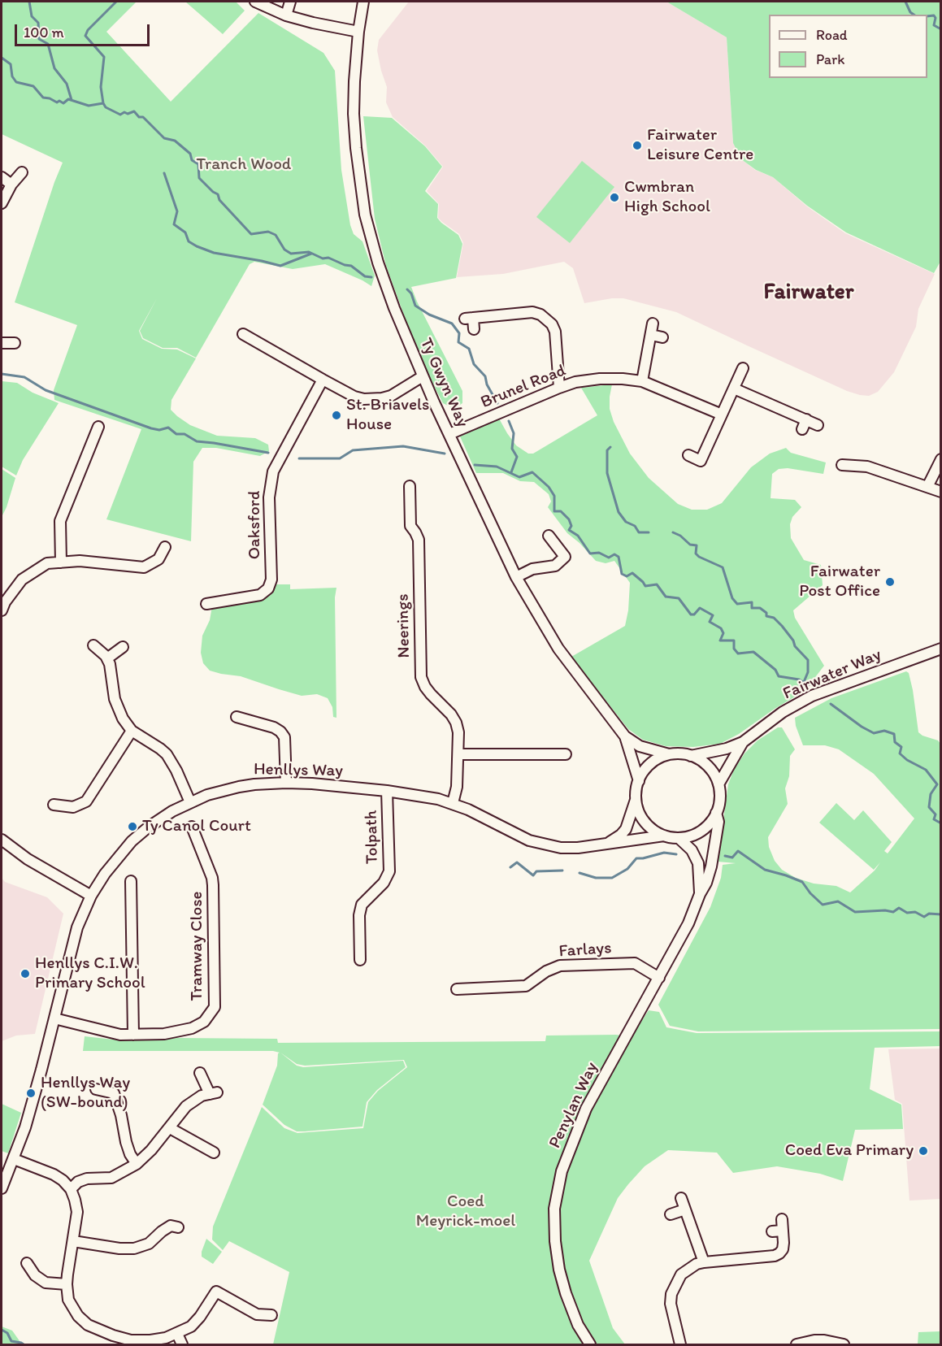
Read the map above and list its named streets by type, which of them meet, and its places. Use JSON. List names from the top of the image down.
{
  "streets": {
    "street": [
      "Ty Gwyn Way",
      "Brunel Road",
      "Oaksford",
      "Neerings",
      "Fairwater Way",
      "Henllys Way",
      "Tolpath",
      "Tramway Close",
      "Farlays",
      "Penylan Way"
    ]
  },
  "crossings": [
    ["Ty Gwyn Way", "Brunel Road"],
    ["Ty Gwyn Way", "Fairwater Way"],
    ["Ty Gwyn Way", "Henllys Way"],
    ["Ty Gwyn Way", "Penylan Way"],
    ["Neerings", "Henllys Way"],
    ["Fairwater Way", "Henllys Way"],
    ["Fairwater Way", "Penylan Way"],
    ["Henllys Way", "Tolpath"],
    ["Henllys Way", "Tramway Close"],
    ["Henllys Way", "Penylan Way"],
    ["Farlays", "Penylan Way"]
  ],
  "districts": ["Fairwater"],
  "parks": ["Tranch Wood", "Coed Meyrick-moel"],
  "places": [
    "Fairwater Leisure Centre",
    "Cwmbran High School",
    "St. Briavels House",
    "Fairwater Post Office",
    "Ty Canol Court",
    "Henllys C.I.W. Primary School",
    "Henllys Way (SW-bound)",
    "Coed Eva Primary"
  ],
  "legend": ["Road", "Park"],
  "scale_bar": "100 m"
}
